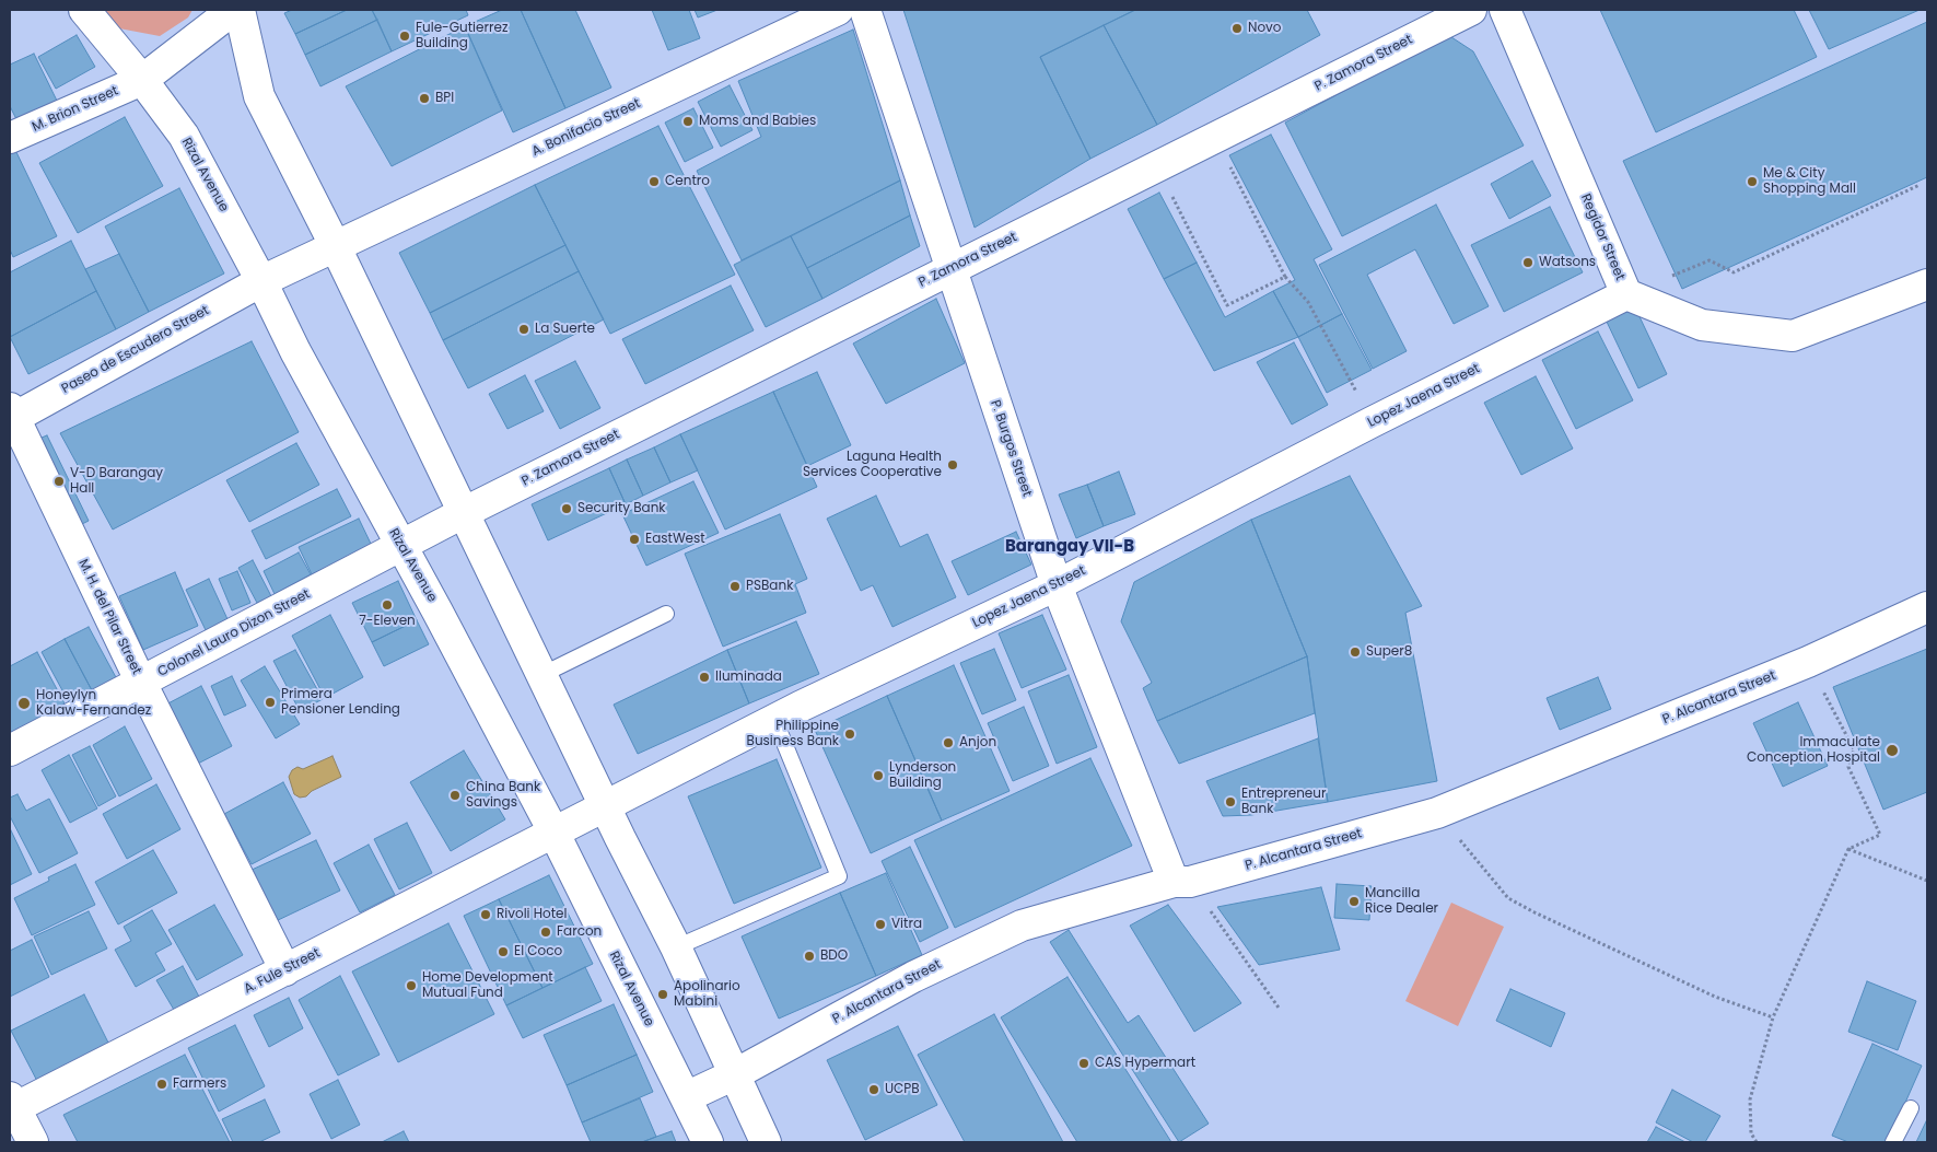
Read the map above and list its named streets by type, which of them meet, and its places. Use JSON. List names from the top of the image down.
{
  "streets": {
    "street": [
      "P. Zamora Street",
      "M. Brion Street",
      "A. Bonifacio Street",
      "Rizal Avenue",
      "Regidor Street",
      "Paseo de Escudero Street",
      "Lopez Jaena Street",
      "P. Burgos Street",
      "M. H. del Pilar Street",
      "Colonel Lauro Dizon Street",
      "P. Alcantara Street",
      "A. Fule Street"
    ]
  },
  "crossings": [
    ["P. Zamora Street", "Rizal Avenue"],
    ["P. Zamora Street", "P. Burgos Street"],
    ["P. Zamora Street", "Colonel Lauro Dizon Street"],
    ["M. Brion Street", "Rizal Avenue"],
    ["A. Bonifacio Street", "Rizal Avenue"],
    ["A. Bonifacio Street", "Paseo de Escudero Street"],
    ["Rizal Avenue", "Paseo de Escudero Street"],
    ["Rizal Avenue", "Colonel Lauro Dizon Street"],
    ["Rizal Avenue", "P. Alcantara Street"],
    ["Rizal Avenue", "A. Fule Street"],
    ["Regidor Street", "Lopez Jaena Street"],
    ["Paseo de Escudero Street", "M. H. del Pilar Street"],
    ["Lopez Jaena Street", "P. Burgos Street"],
    ["Lopez Jaena Street", "A. Fule Street"],
    ["P. Burgos Street", "P. Alcantara Street"],
    ["M. H. del Pilar Street", "Colonel Lauro Dizon Street"],
    ["M. H. del Pilar Street", "A. Fule Street"]
  ],
  "districts": ["Barangay VII-B"],
  "places": [
    "Novo",
    "Fule-Gutierrez Building",
    "BPI",
    "Moms and Babies",
    "Centro",
    "Me & City Shopping Mall",
    "Watsons",
    "La Suerte",
    "Laguna Health Services Cooperative",
    "V-D Barangay Hall",
    "Security Bank",
    "EastWest",
    "PSBank",
    "7-Eleven",
    "Super8",
    "Iluminada",
    "Primera Pensioner Lending",
    "Honeylyn Kalaw-Fernandez",
    "Philippine Business Bank",
    "Anjon",
    "Immaculate Conception Hospital",
    "Lynderson Building",
    "China Bank Savings",
    "Entrepreneur Bank",
    "Mancilla Rice Dealer",
    "Rivoli Hotel",
    "Vitra",
    "Farcon",
    "El Coco",
    "BDO",
    "Home Development Mutual Fund",
    "Apolinario Mabini",
    "CAS Hypermart",
    "Farmers",
    "UCPB"
  ]
}
